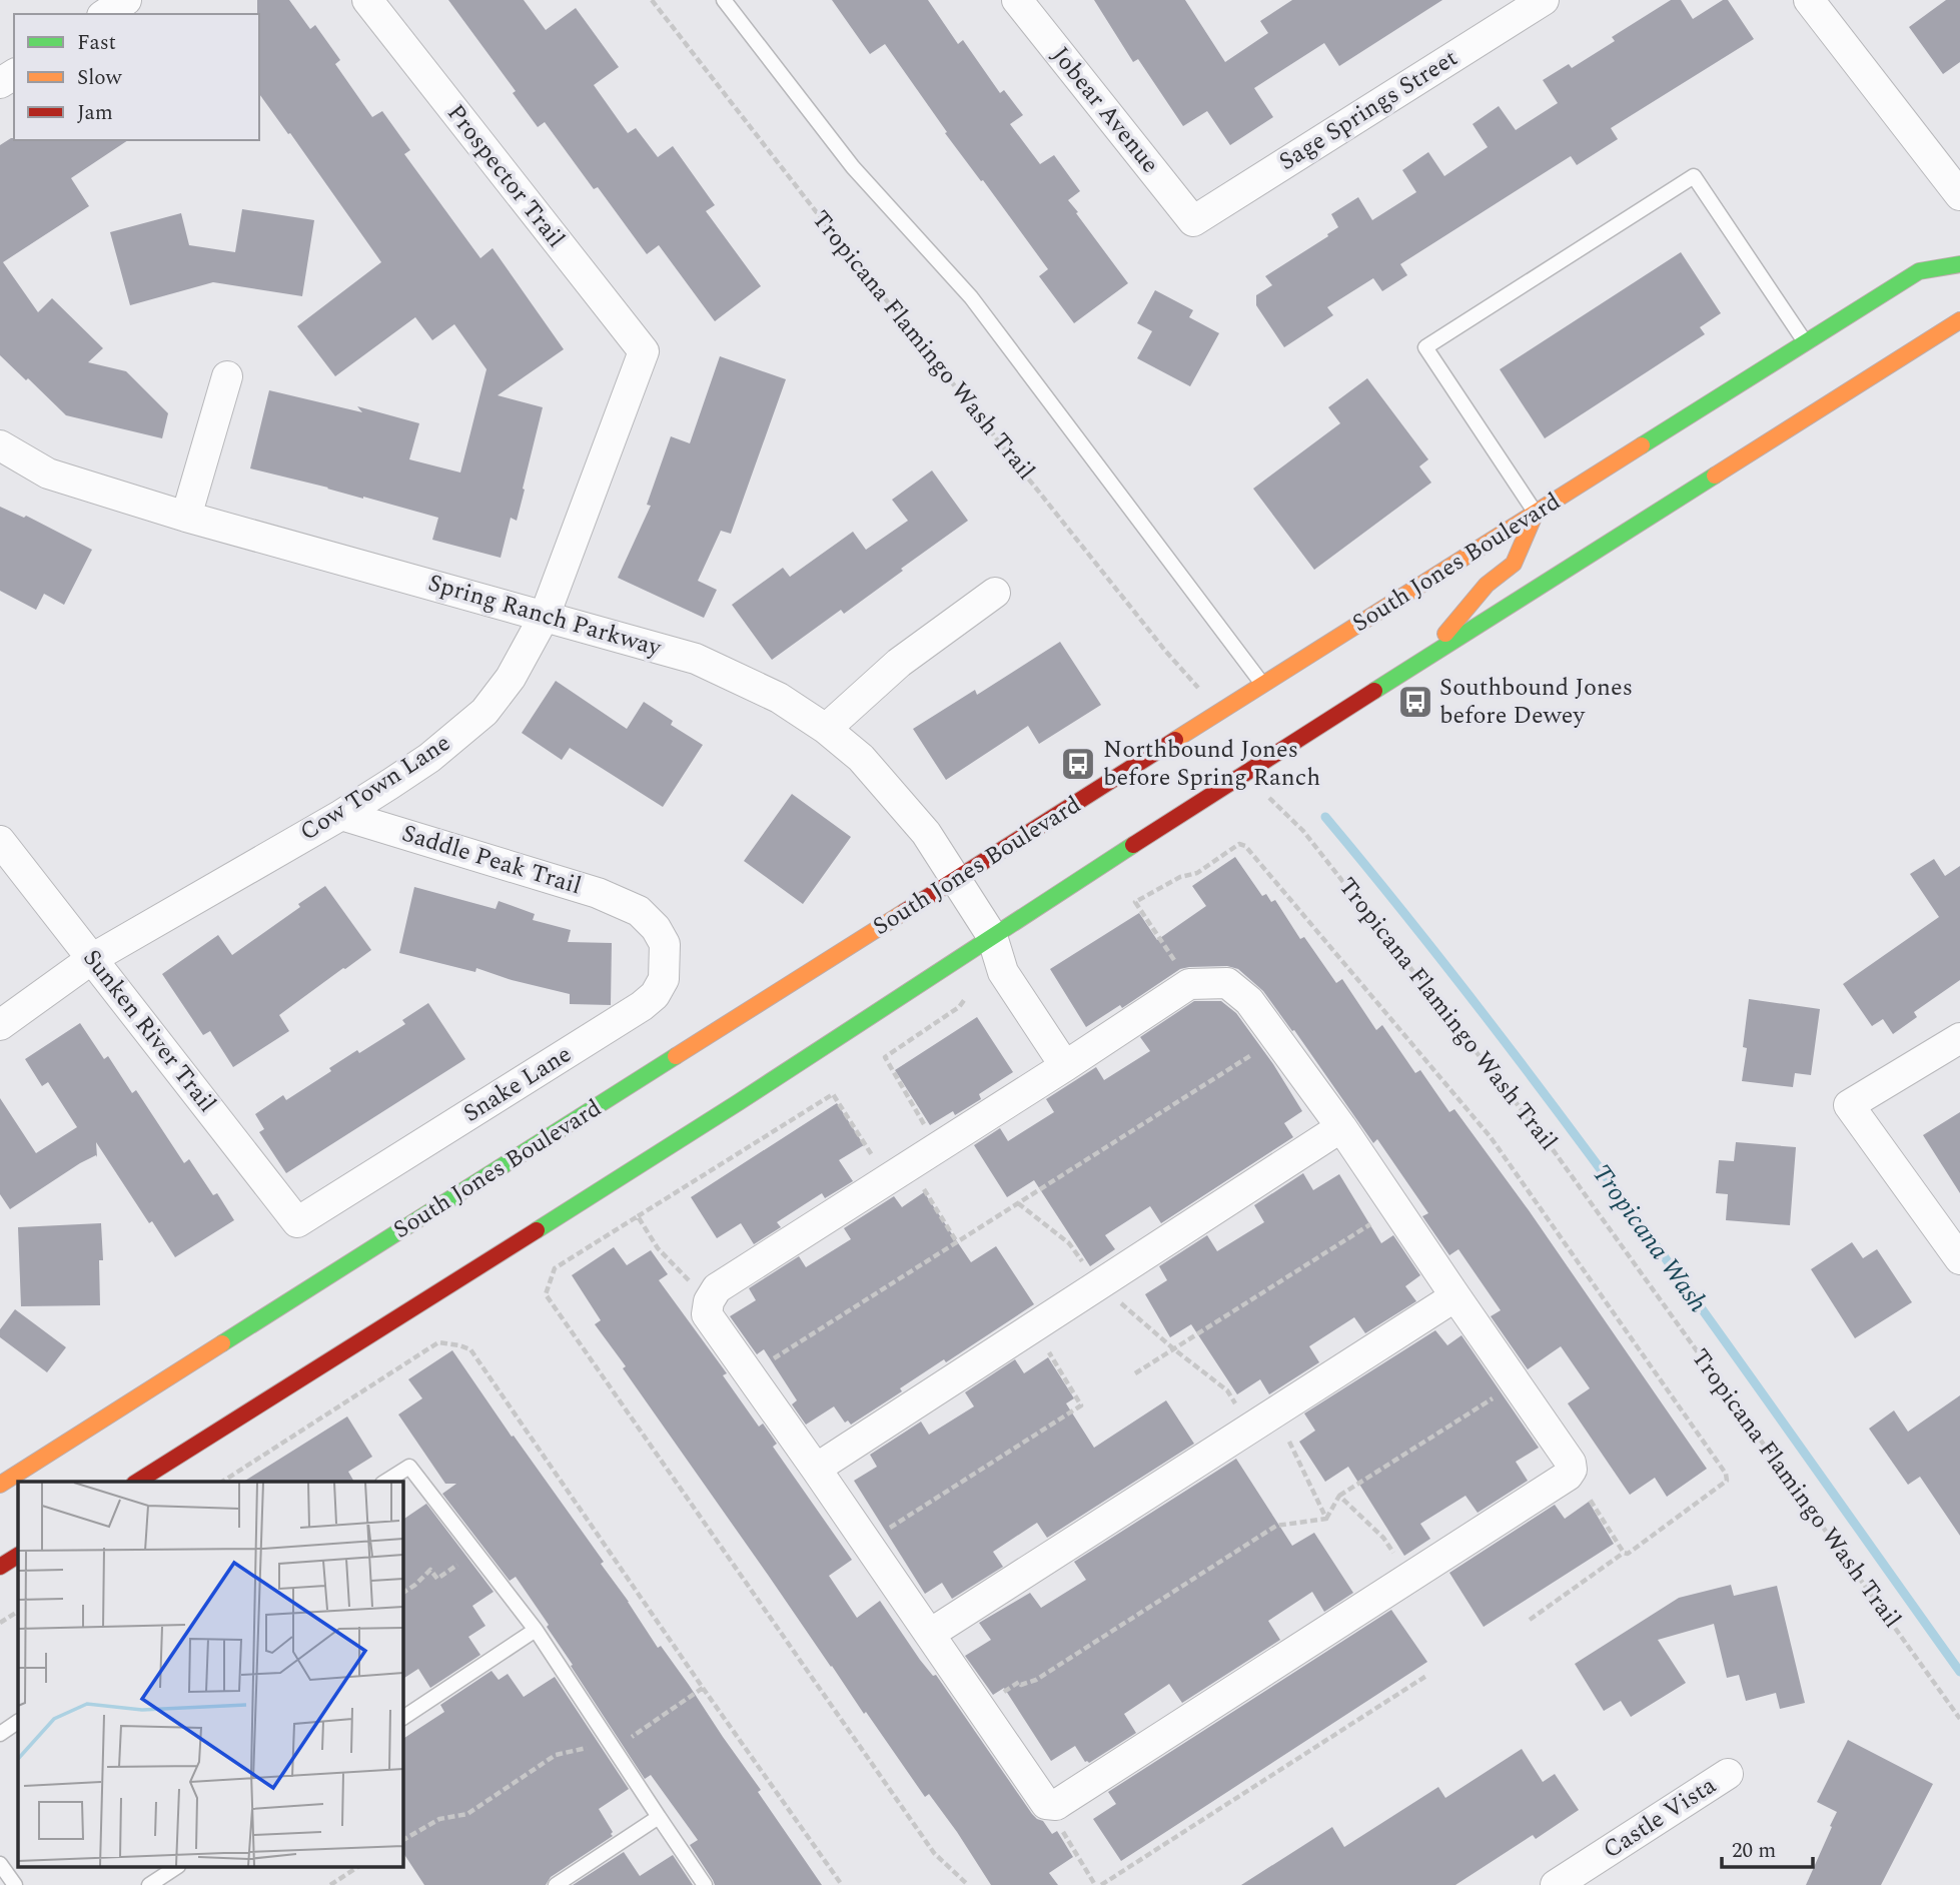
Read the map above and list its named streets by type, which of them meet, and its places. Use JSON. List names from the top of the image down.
{
  "streets": {
    "main road": ["South Jones Boulevard"],
    "street": [
      "Jobear Avenue",
      "Sage Springs Street",
      "Prospector Trail",
      "Spring Ranch Parkway",
      "Cow Town Lane",
      "Saddle Peak Trail",
      "Sunken River Trail",
      "Snake Lane",
      "Castle Vista"
    ],
    "path": ["Tropicana Flamingo Wash Trail"]
  },
  "crossings": [
    ["Jobear Avenue", "Sage Springs Street"],
    ["Prospector Trail", "Cow Town Lane"],
    ["South Jones Boulevard", "Spring Ranch Parkway"],
    ["Spring Ranch Parkway", "Cow Town Lane"],
    ["Cow Town Lane", "Saddle Peak Trail"],
    ["Cow Town Lane", "Sunken River Trail"],
    ["Saddle Peak Trail", "Snake Lane"],
    ["Sunken River Trail", "Snake Lane"]
  ],
  "water": ["Tropicana Wash"],
  "places": {
    "bus stop": ["Southbound Jones before Dewey", "Northbound Jones before Spring Ranch"]
  },
  "legend": ["Fast", "Slow", "Jam"],
  "scale_bar": "20 m"
}
